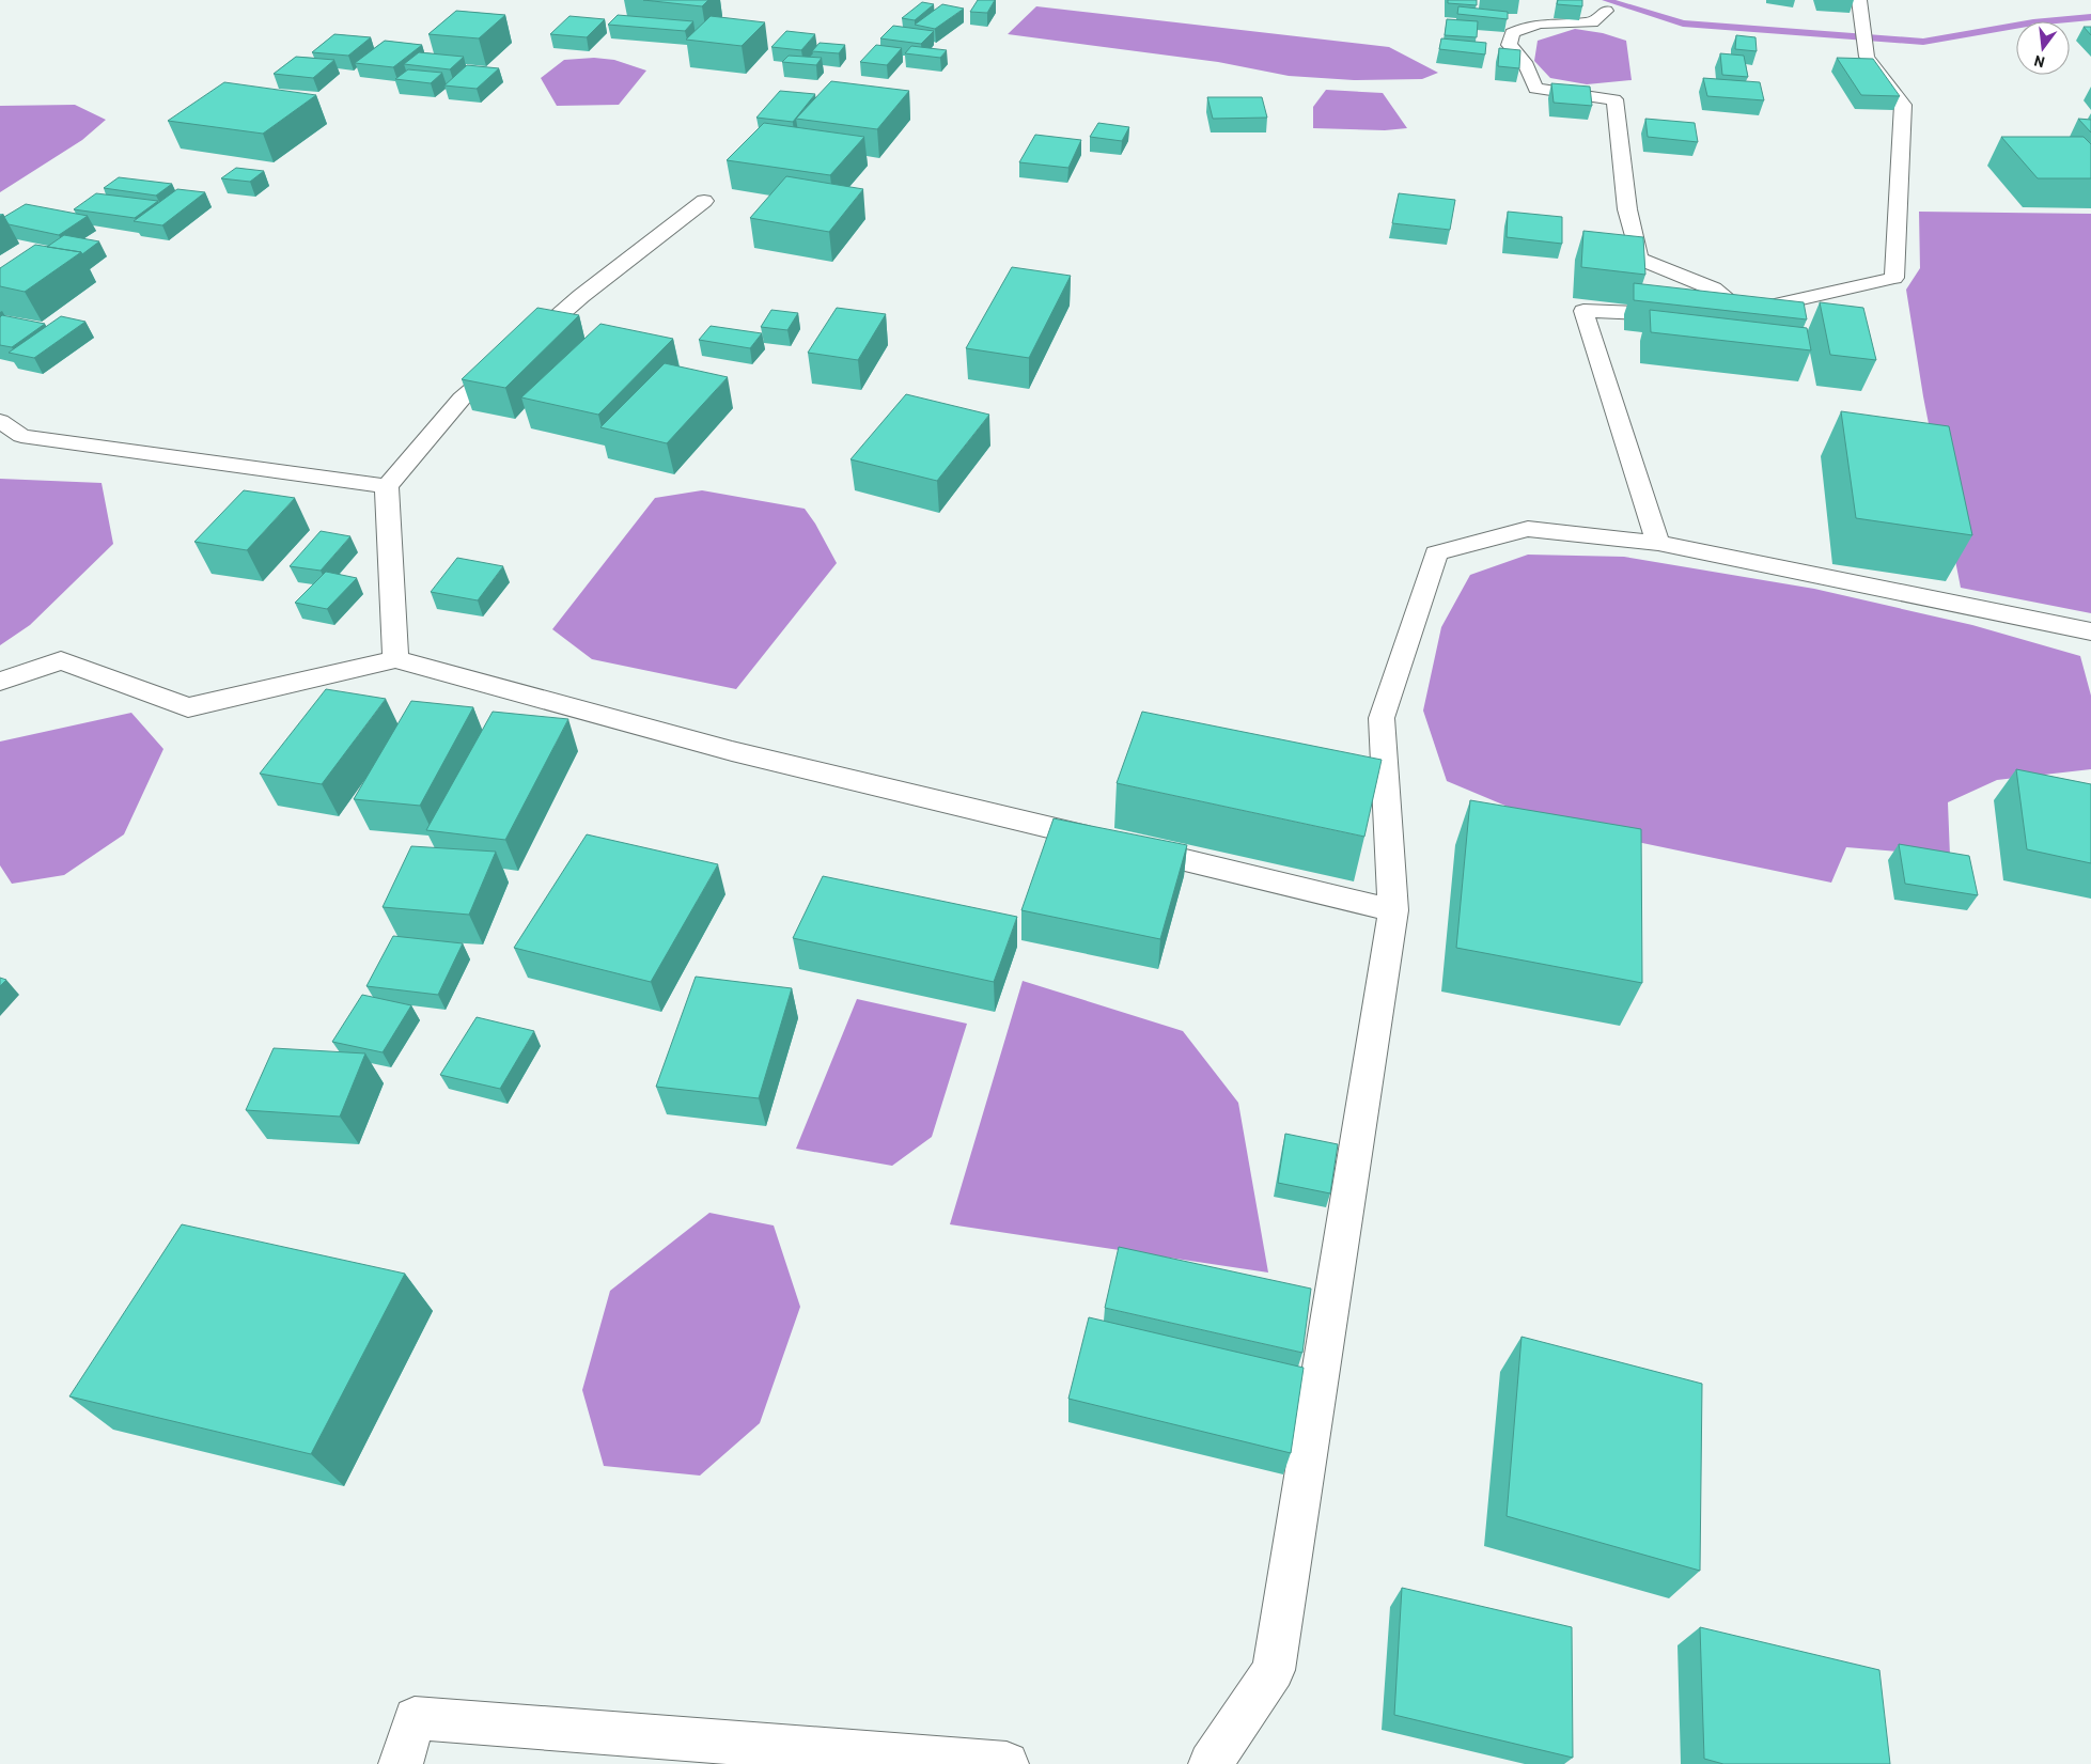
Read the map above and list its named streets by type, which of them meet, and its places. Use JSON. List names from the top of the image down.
{
  "north": "bottom"
}
